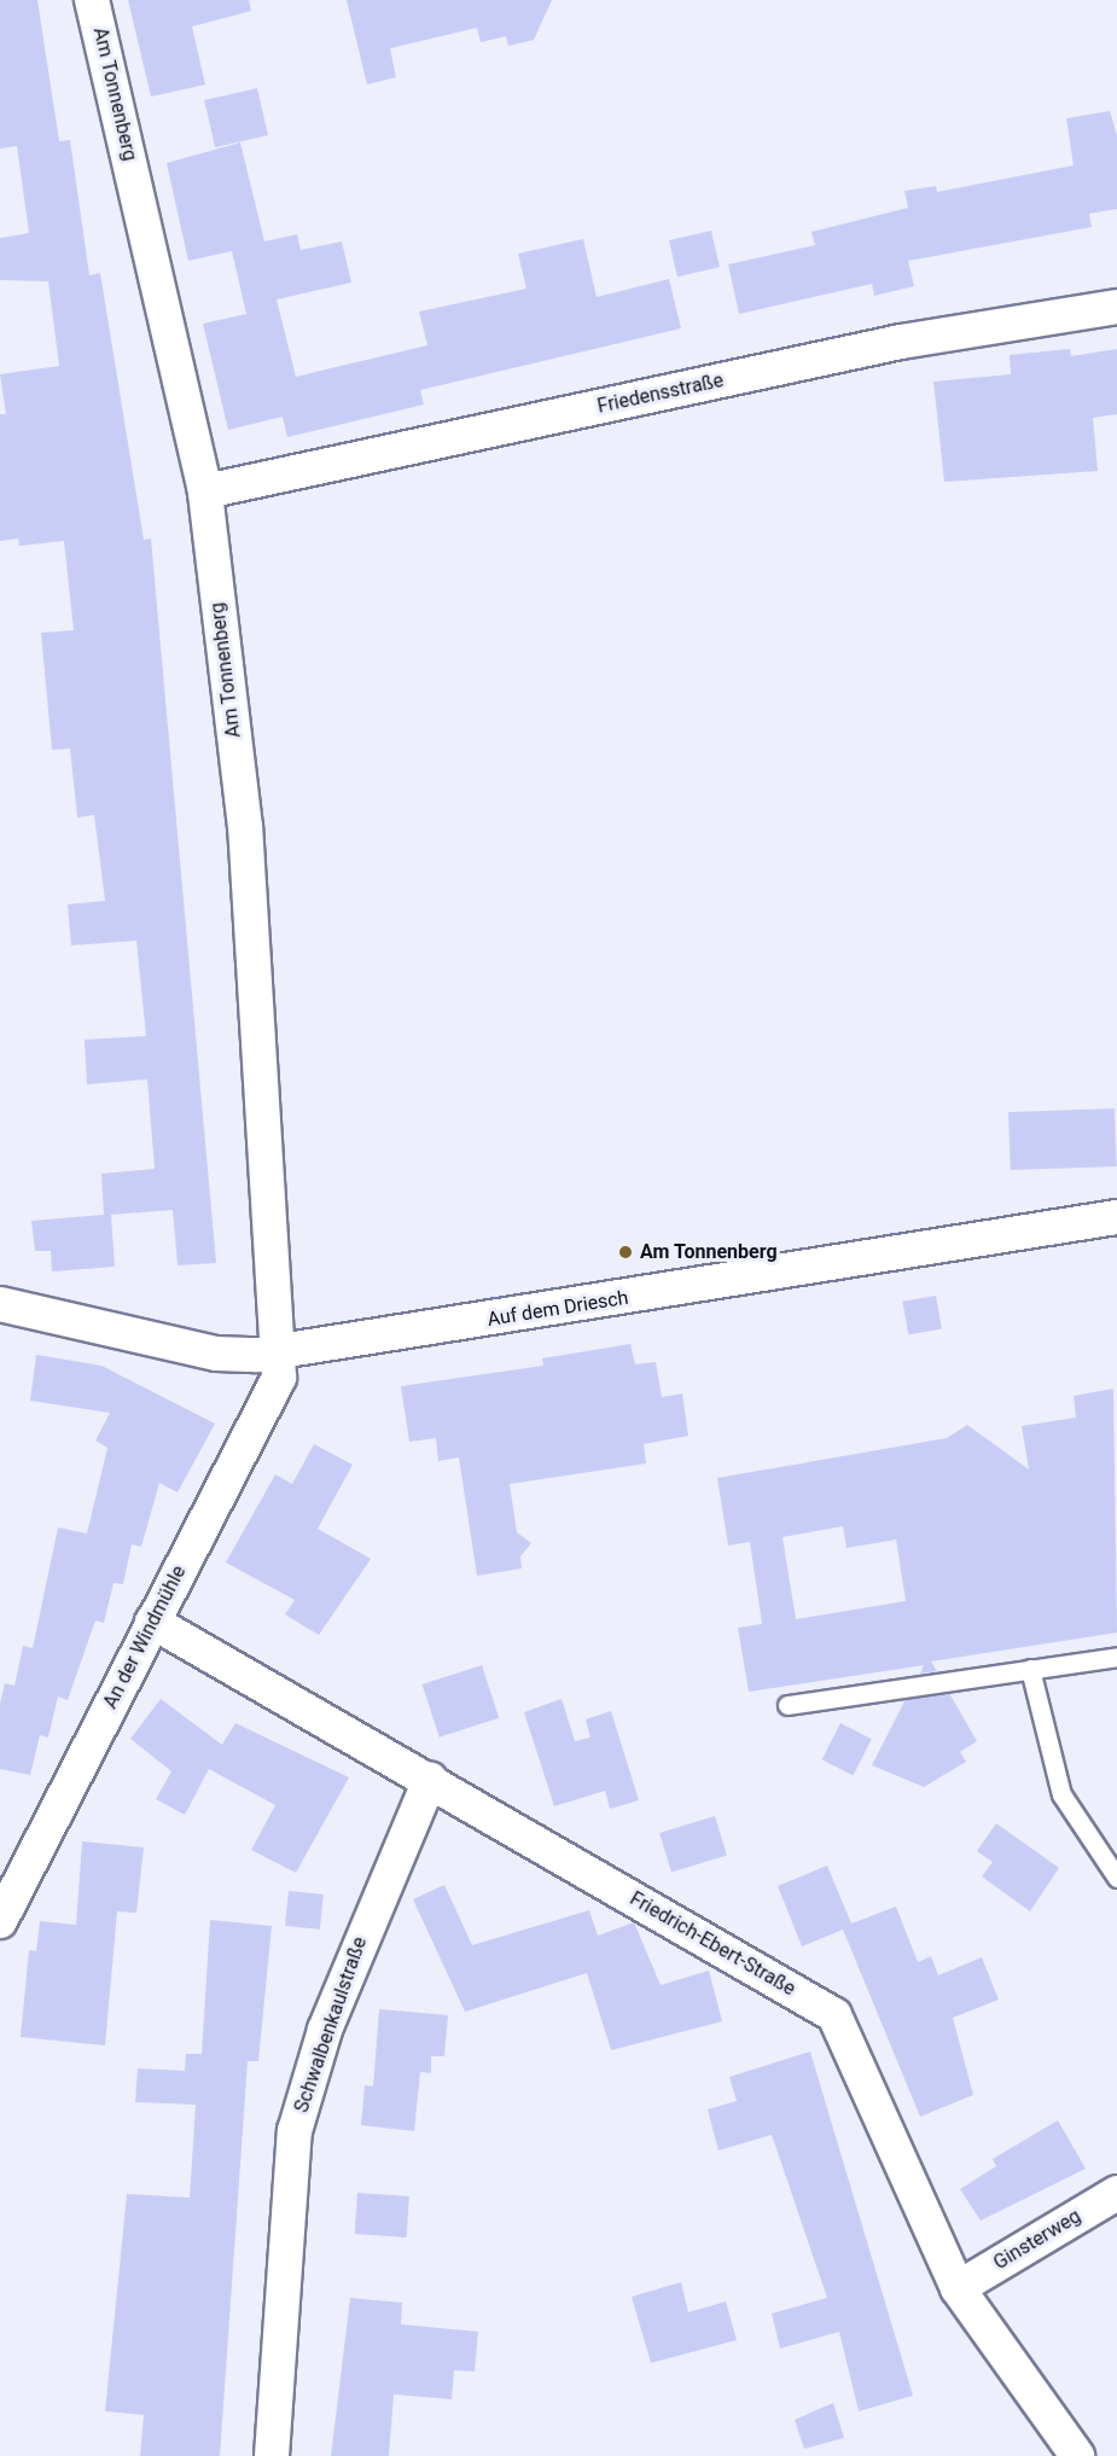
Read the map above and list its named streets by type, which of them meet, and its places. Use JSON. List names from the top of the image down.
{
  "streets": {
    "street": [
      "Am Tonnenberg",
      "Friedensstraße",
      "Auf dem Driesch",
      "An der Windmühle",
      "Friedrich-Ebert-Straße",
      "Schwalbenkaulstraße",
      "Ginsterweg"
    ]
  },
  "crossings": [
    ["Am Tonnenberg", "Friedensstraße"],
    ["Am Tonnenberg", "Auf dem Driesch"],
    ["Am Tonnenberg", "An der Windmühle"],
    ["Auf dem Driesch", "An der Windmühle"],
    ["An der Windmühle", "Friedrich-Ebert-Straße"],
    ["Friedrich-Ebert-Straße", "Schwalbenkaulstraße"],
    ["Friedrich-Ebert-Straße", "Ginsterweg"]
  ],
  "places": ["Am Tonnenberg"]
}
